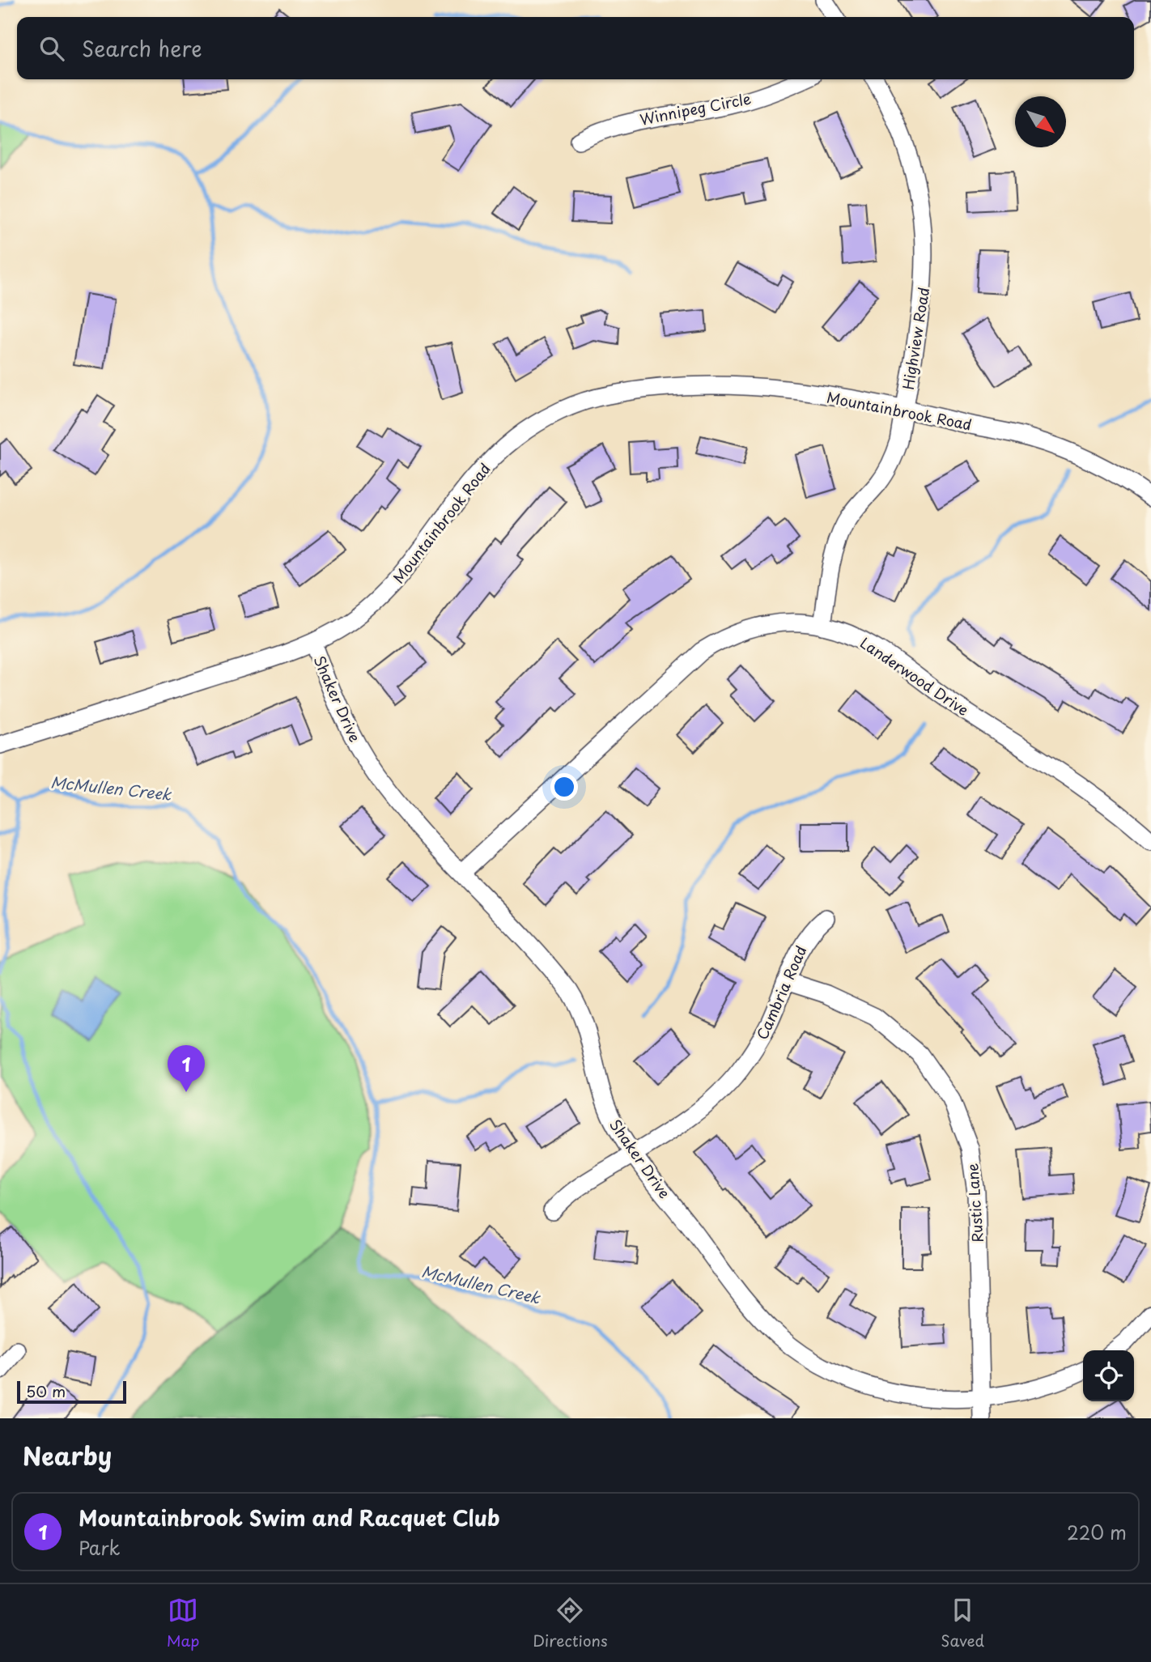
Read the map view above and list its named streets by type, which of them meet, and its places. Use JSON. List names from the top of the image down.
{
  "streets": {
    "street": [
      "Winnipeg Circle",
      "Highview Road",
      "Mountainbrook Road",
      "Landerwood Drive",
      "Shaker Drive",
      "Cambria Road",
      "Rustic Lane"
    ]
  },
  "crossings": [
    ["Highview Road", "Mountainbrook Road"],
    ["Highview Road", "Landerwood Drive"],
    ["Mountainbrook Road", "Shaker Drive"],
    ["Landerwood Drive", "Shaker Drive"],
    ["Shaker Drive", "Cambria Road"],
    ["Shaker Drive", "Rustic Lane"],
    ["Cambria Road", "Rustic Lane"]
  ],
  "water": ["McMullen Creek"],
  "scale_bar": "50 m",
  "north": "bottom right",
  "page": {
    "search": "Search here",
    "pins": "1",
    "scale": "50 m",
    "heading": "Nearby",
    "list": [
      {
        "mark": "1",
        "name": "Mountainbrook Swim and Racquet Club",
        "note": "Park",
        "value": "220 m"
      }
    ],
    "nav": ["Map", "Directions", "Saved"]
  }
}
